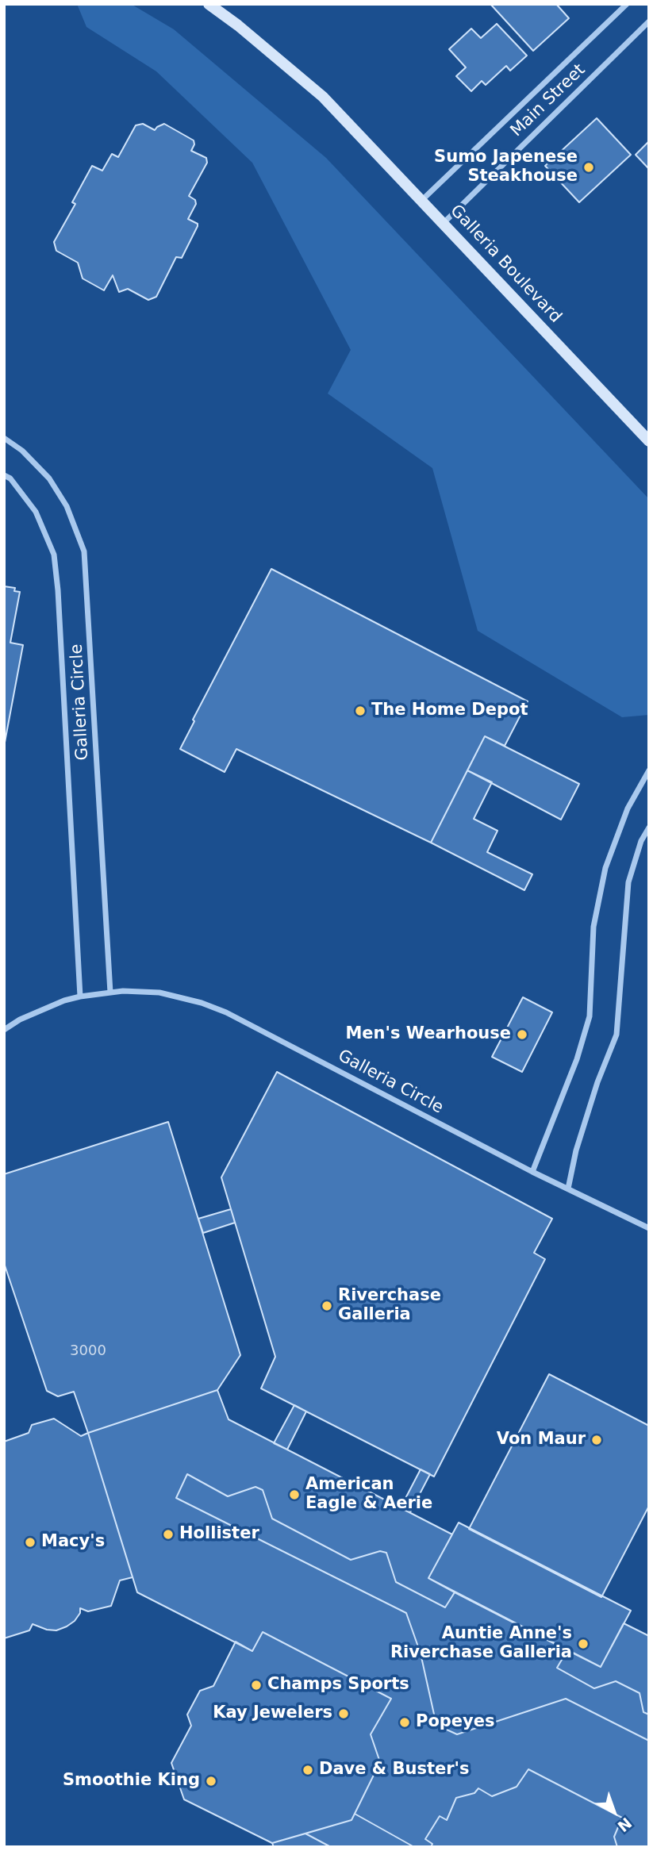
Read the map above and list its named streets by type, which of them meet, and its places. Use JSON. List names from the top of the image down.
{
  "streets": {
    "main road": ["Galleria Boulevard"],
    "street": ["Main Street", "Galleria Circle"]
  },
  "crossings": [
    ["Main Street", "Galleria Boulevard"]
  ],
  "places": [
    "Sumo Japenese Steakhouse",
    "The Home Depot",
    "Men's Wearhouse",
    "Riverchase Galleria",
    "Von Maur",
    "American Eagle & Aerie",
    "Hollister",
    "Macy's",
    "Auntie Anne's Riverchase Galleria",
    "Champs Sports",
    "Kay Jewelers",
    "Popeyes",
    "Dave & Buster's",
    "Smoothie King"
  ],
  "house_numbers": ["3000"],
  "north": "bottom right"
}
